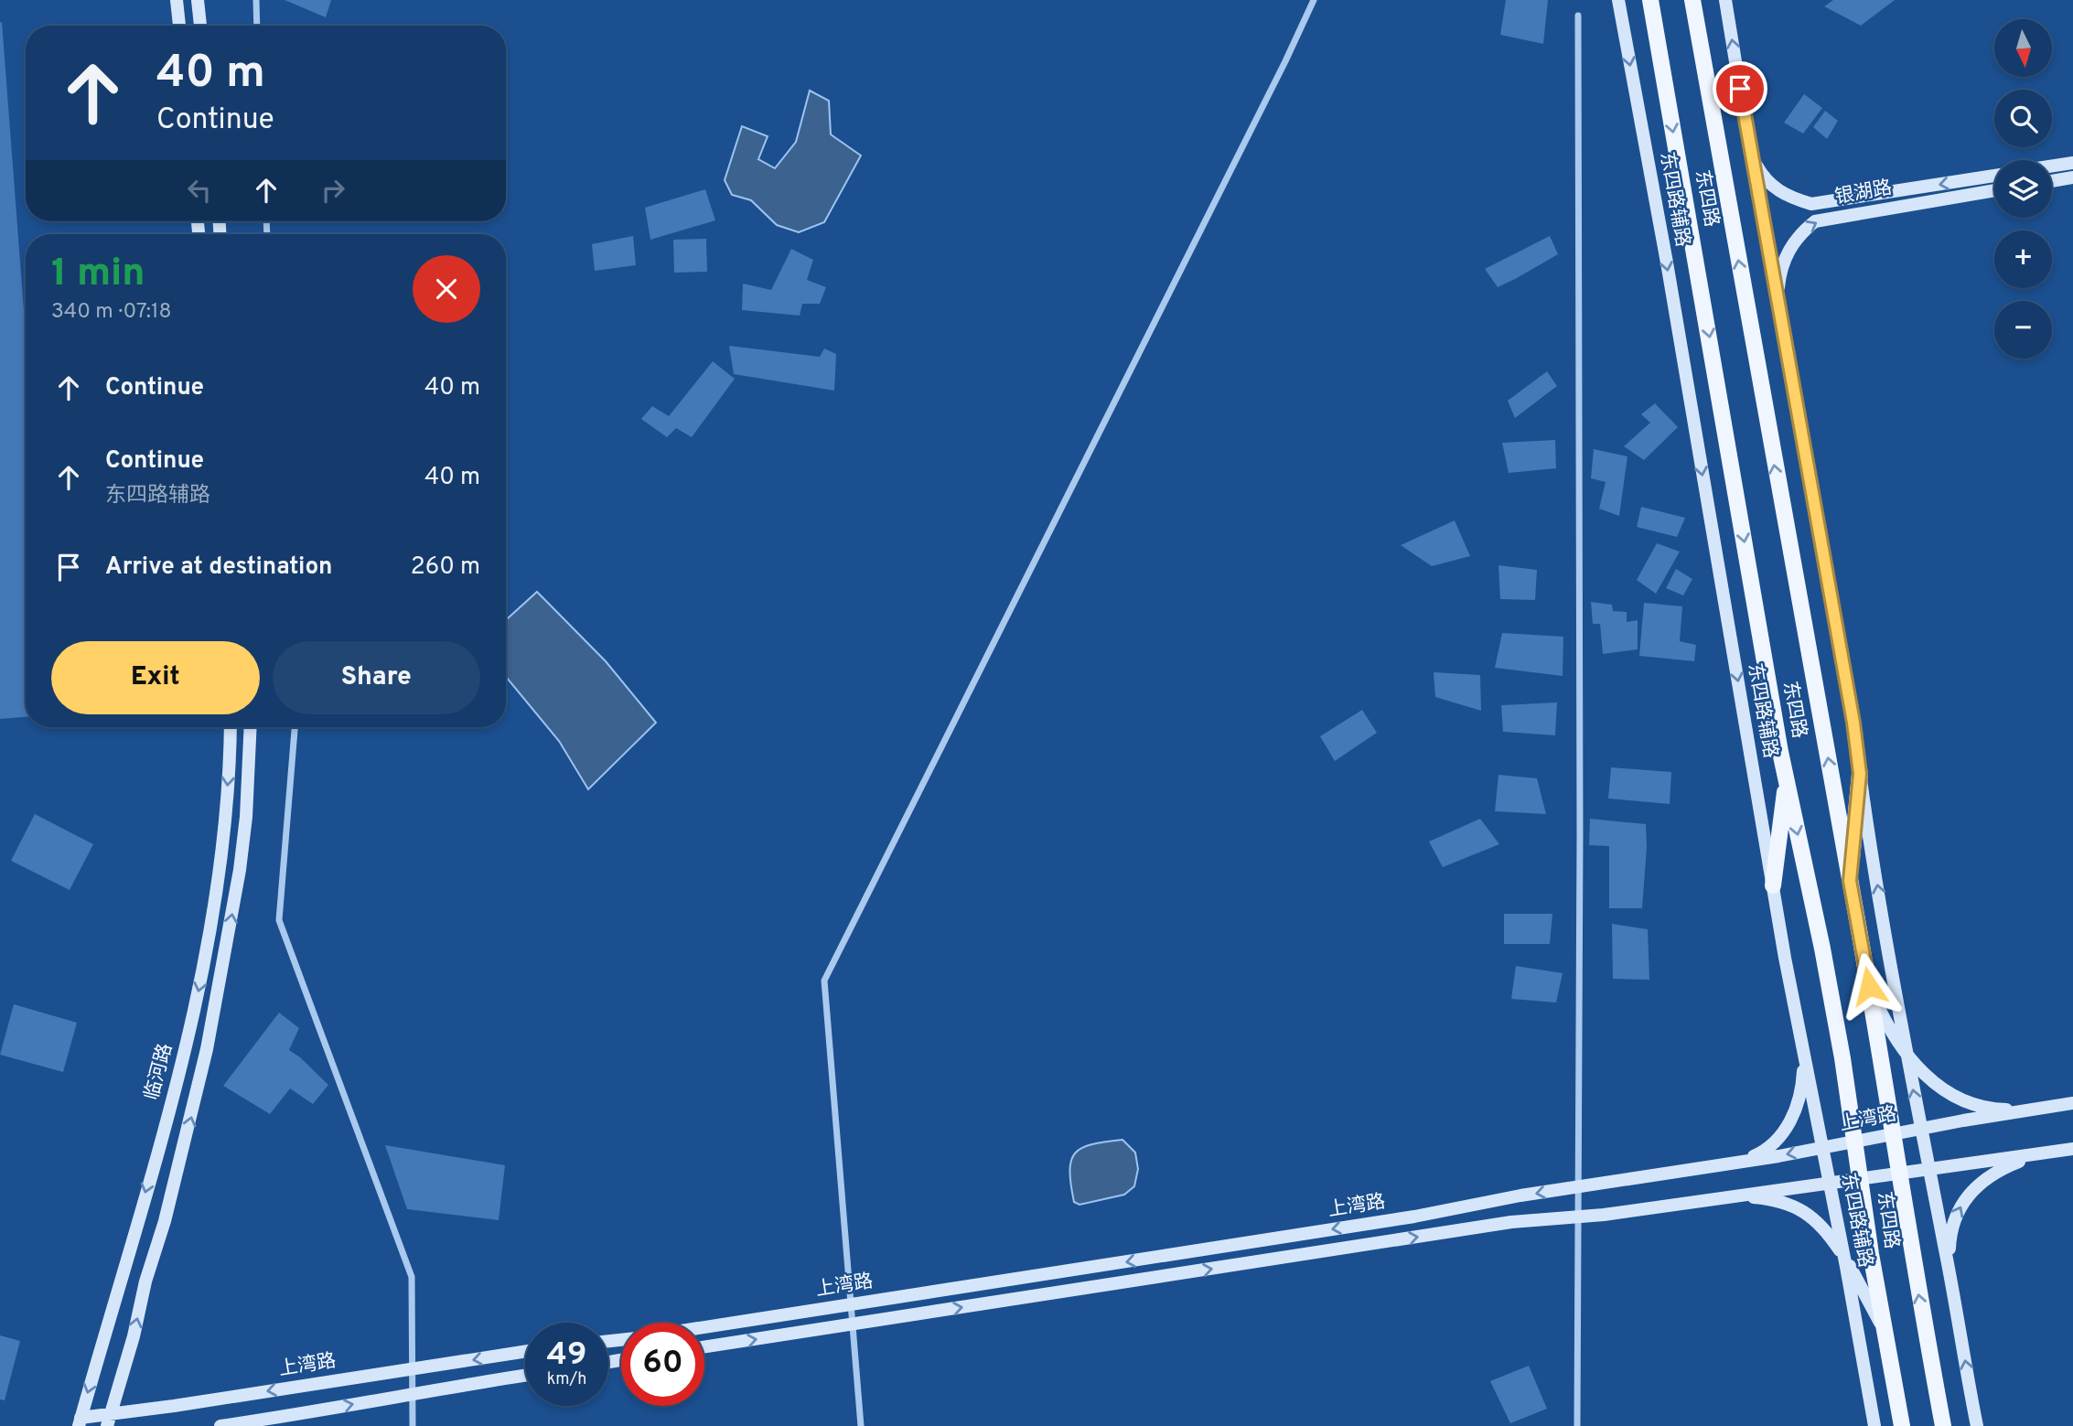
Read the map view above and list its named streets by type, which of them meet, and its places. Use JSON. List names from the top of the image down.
{
  "streets": {
    "main road": [
      "银湖路",
      "东四路",
      "东四路辅路",
      "临河路",
      "上湾路"
    ]
  },
  "crossings": [
    ["东四路", "上湾路"],
    ["东四路辅路", "上湾路"],
    ["临河路", "上湾路"]
  ],
  "north": "bottom",
  "page": {
    "map_buttons": ["+", "−"],
    "turn": ["40 m", "Continue"],
    "heading": ["1 min", "340 m · 07:18"],
    "list": [
      {
        "name": "Continue",
        "value": "40 m"
      },
      {
        "name": "Continue",
        "note": "东四路辅路",
        "value": "40 m"
      },
      {
        "name": "Arrive at destination",
        "value": "260 m"
      }
    ],
    "buttons": ["Exit", "Share"],
    "speed": "49 km/h",
    "limit": "60"
  }
}
